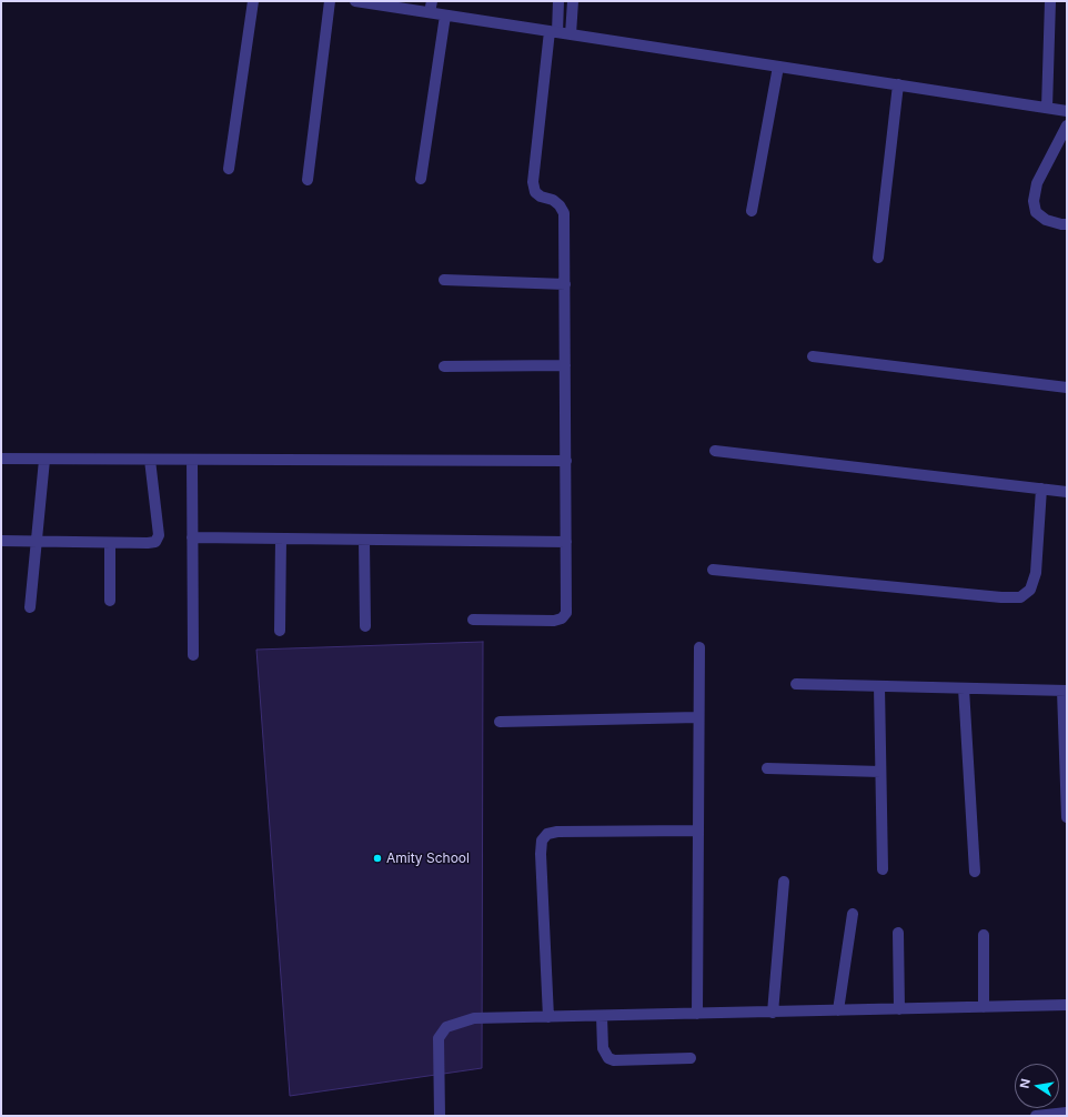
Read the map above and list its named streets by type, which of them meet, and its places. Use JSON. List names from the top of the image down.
{
  "places": ["Amity School"],
  "north": "left"
}
